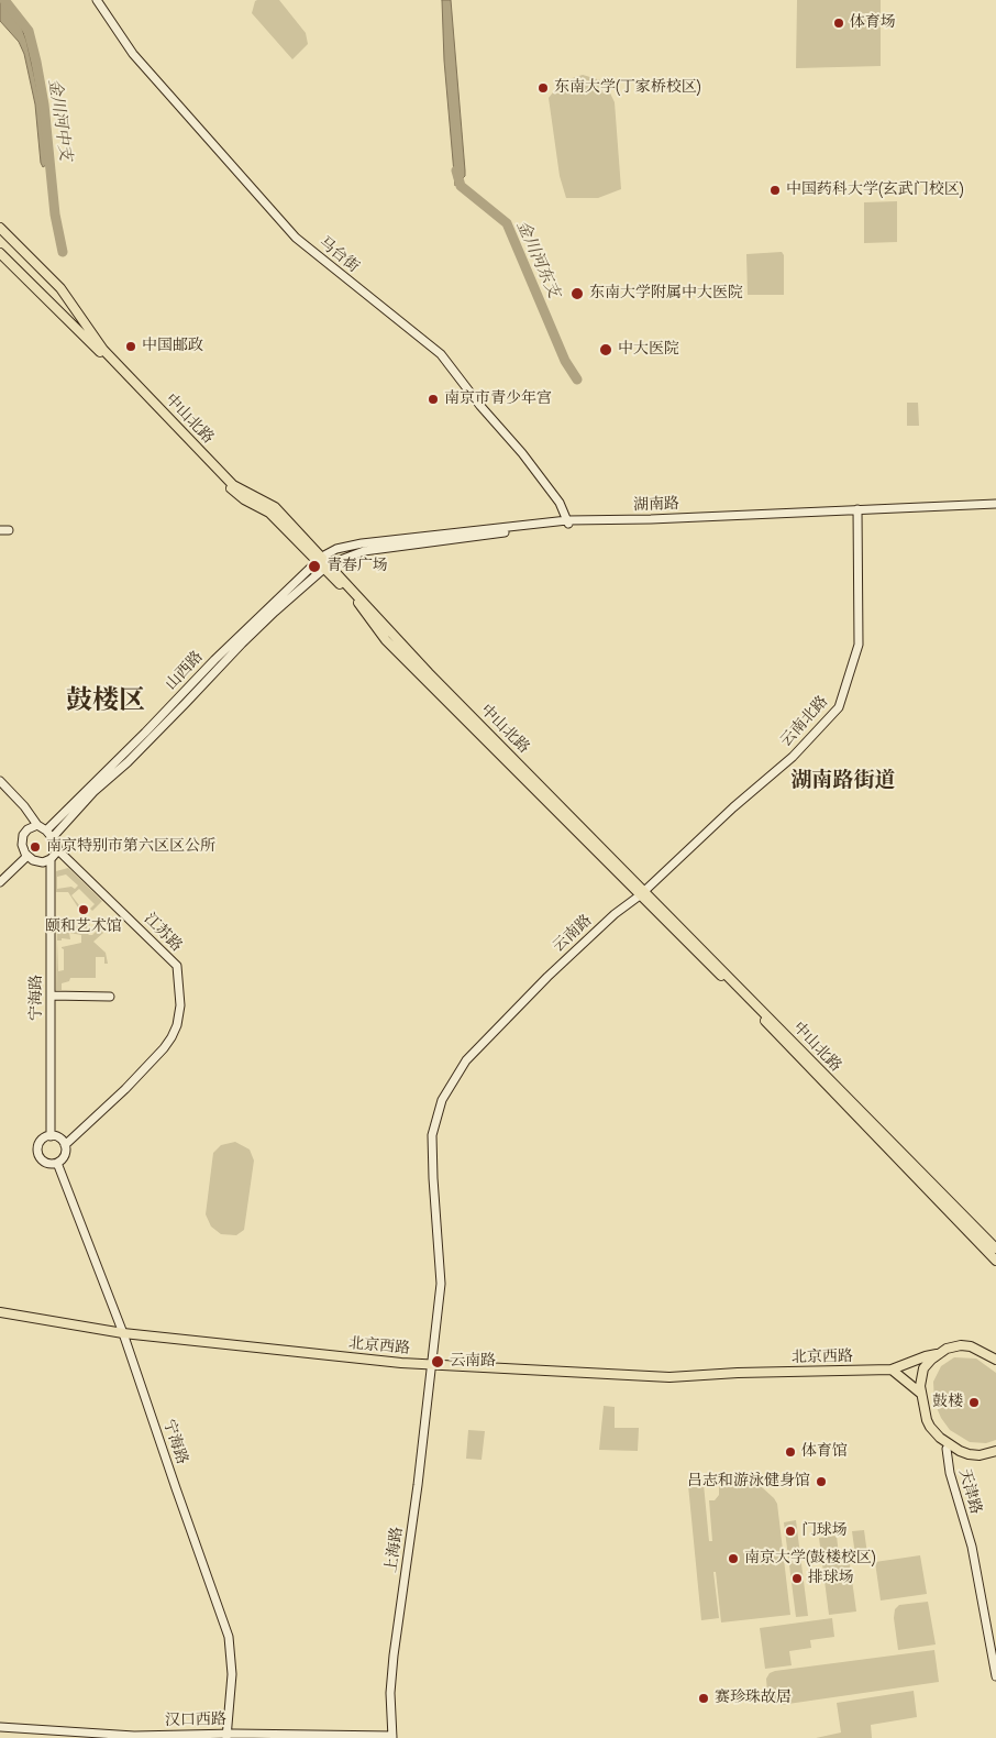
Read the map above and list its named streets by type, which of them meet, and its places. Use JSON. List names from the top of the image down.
{
  "streets": {
    "main road": ["中山北路", "北京西路"],
    "street": [
      "马台街",
      "湖南路",
      "山西路",
      "云南北路",
      "江苏路",
      "云南路",
      "宁海路",
      "天津路",
      "上海路",
      "汉口西路"
    ]
  },
  "crossings": [
    ["马台街", "湖南路"],
    ["中山北路", "湖南路"],
    ["中山北路", "山西路"],
    ["中山北路", "云南北路"],
    ["中山北路", "云南路"],
    ["湖南路", "山西路"],
    ["湖南路", "云南北路"],
    ["山西路", "江苏路"],
    ["山西路", "宁海路"],
    ["云南北路", "云南路"],
    ["江苏路", "宁海路"],
    ["云南路", "北京西路"],
    ["云南路", "上海路"],
    ["宁海路", "北京西路"],
    ["宁海路", "汉口西路"],
    ["北京西路", "上海路"],
    ["上海路", "汉口西路"]
  ],
  "districts": ["鼓楼区", "湖南路街道"],
  "water": ["金川河中支", "金川河东支"],
  "places": [
    "体育场",
    "东南大学(丁家桥校区)",
    "中国药科大学(玄武门校区)",
    "东南大学附属中大医院",
    "中国邮政",
    "中大医院",
    "南京市青少年宫",
    "青春广场",
    "南京特别市第六区区公所",
    "颐和艺术馆",
    "云南路",
    "鼓楼",
    "体育馆",
    "吕志和游泳健身馆",
    "门球场",
    "南京大学(鼓楼校区)",
    "排球场",
    "赛珍珠故居"
  ]
}
